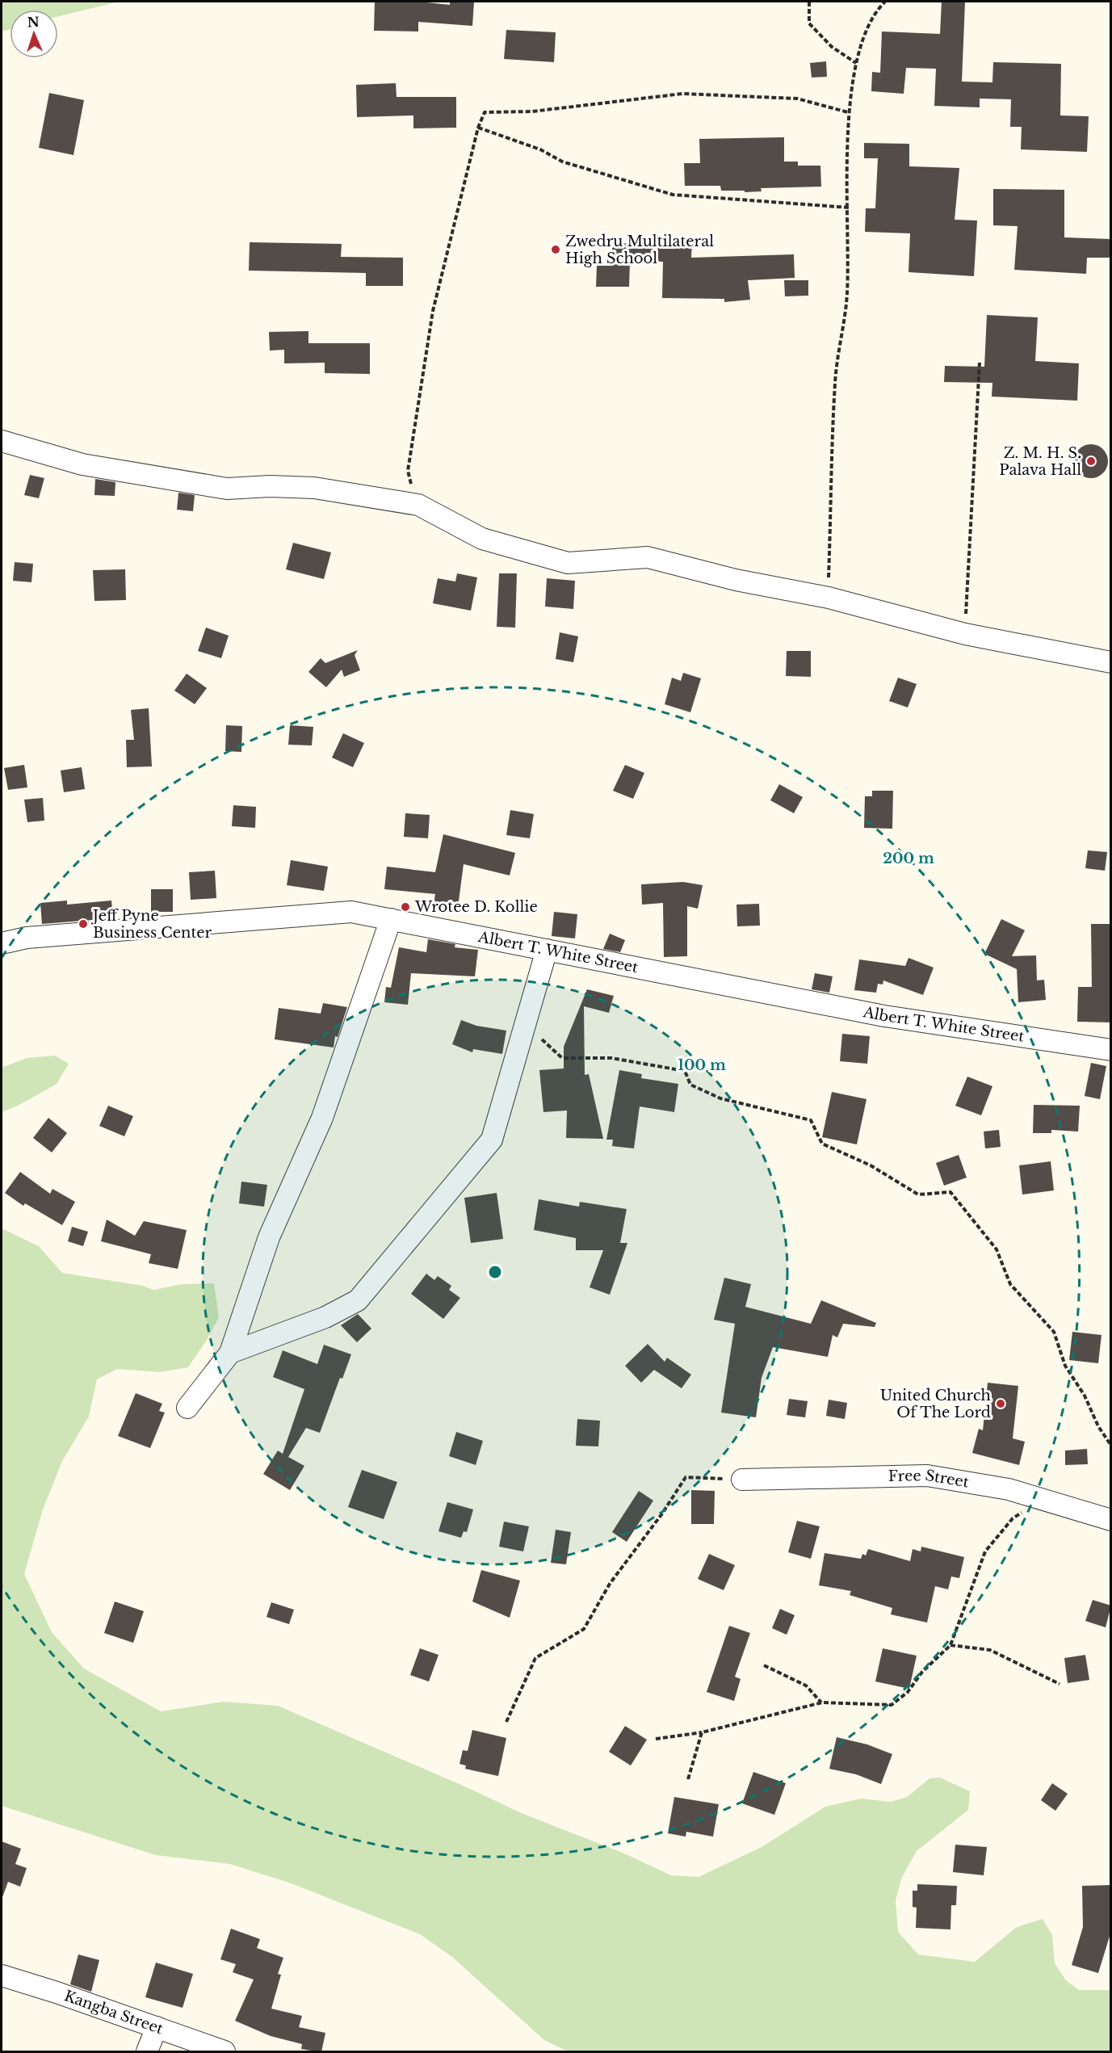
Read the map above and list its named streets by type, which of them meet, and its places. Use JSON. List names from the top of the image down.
{
  "streets": {
    "street": ["Albert T. White Street", "Free Street", "Kangba Street"]
  },
  "places": [
    "Zwedru Multilateral High School",
    "Z. M. H. S. Palava Hall",
    "Wrotee D. Kollie",
    "Jeff Pyne Business Center",
    "United Church Of The Lord"
  ],
  "north": "top",
  "rings": ["200 m", "100 m"]
}
